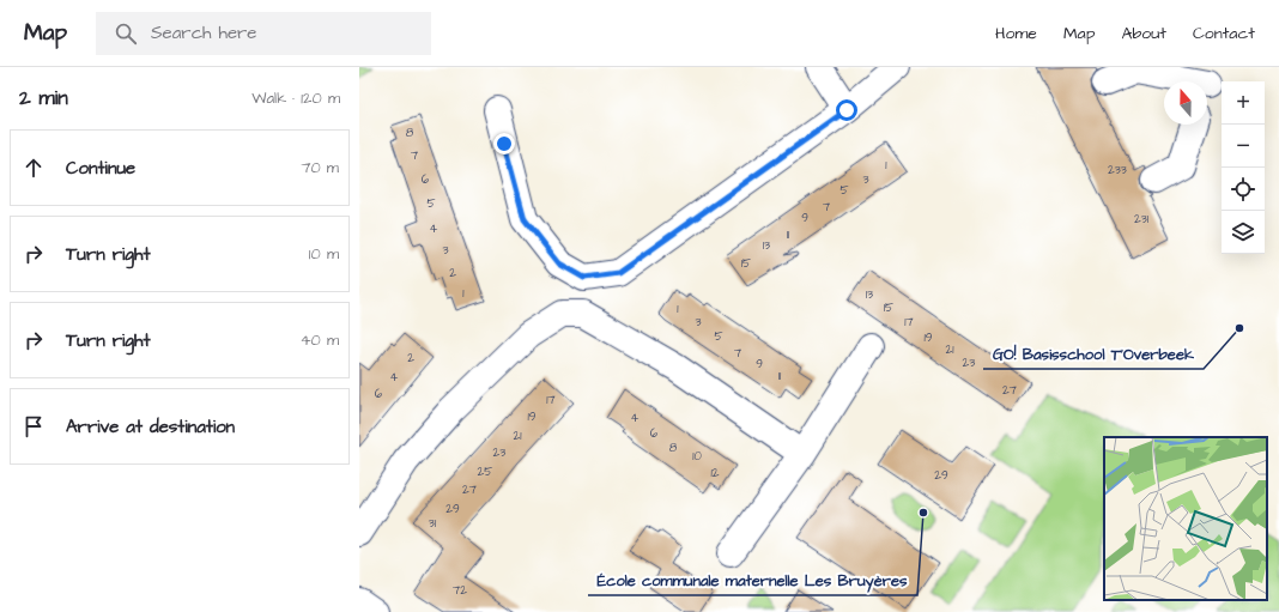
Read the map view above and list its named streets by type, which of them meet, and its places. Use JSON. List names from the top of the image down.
{
  "places": ["GO! Basisschool T'Overbeek", "École communale maternelle Les Bruyères"],
  "house_numbers": [
    "8",
    "7",
    "1",
    "233",
    "6",
    "3",
    "5",
    "5",
    "7",
    "9",
    "231",
    "4",
    "11",
    "13",
    "3",
    "15",
    "2",
    "1",
    "13",
    "15",
    "1",
    "3",
    "17",
    "5",
    "19",
    "21",
    "7",
    "2",
    "23",
    "9",
    "11",
    "4",
    "27",
    "6",
    "17",
    "19",
    "4",
    "6",
    "21",
    "8",
    "23",
    "10",
    "25",
    "12",
    "29",
    "27",
    "29",
    "31",
    "72"
  ],
  "north": "top",
  "page": {
    "header": "Map",
    "search": "Search here",
    "nav": [
      "Home",
      "Map",
      "About",
      "Contact"
    ],
    "heading": ["2 min", "Walk · 120 m"],
    "map_buttons": ["+", "−"],
    "list": [
      ["Continue", "70 m"],
      ["Turn right", "10 m"],
      ["Turn right", "40 m"],
      "Arrive at destination"
    ]
  }
}
